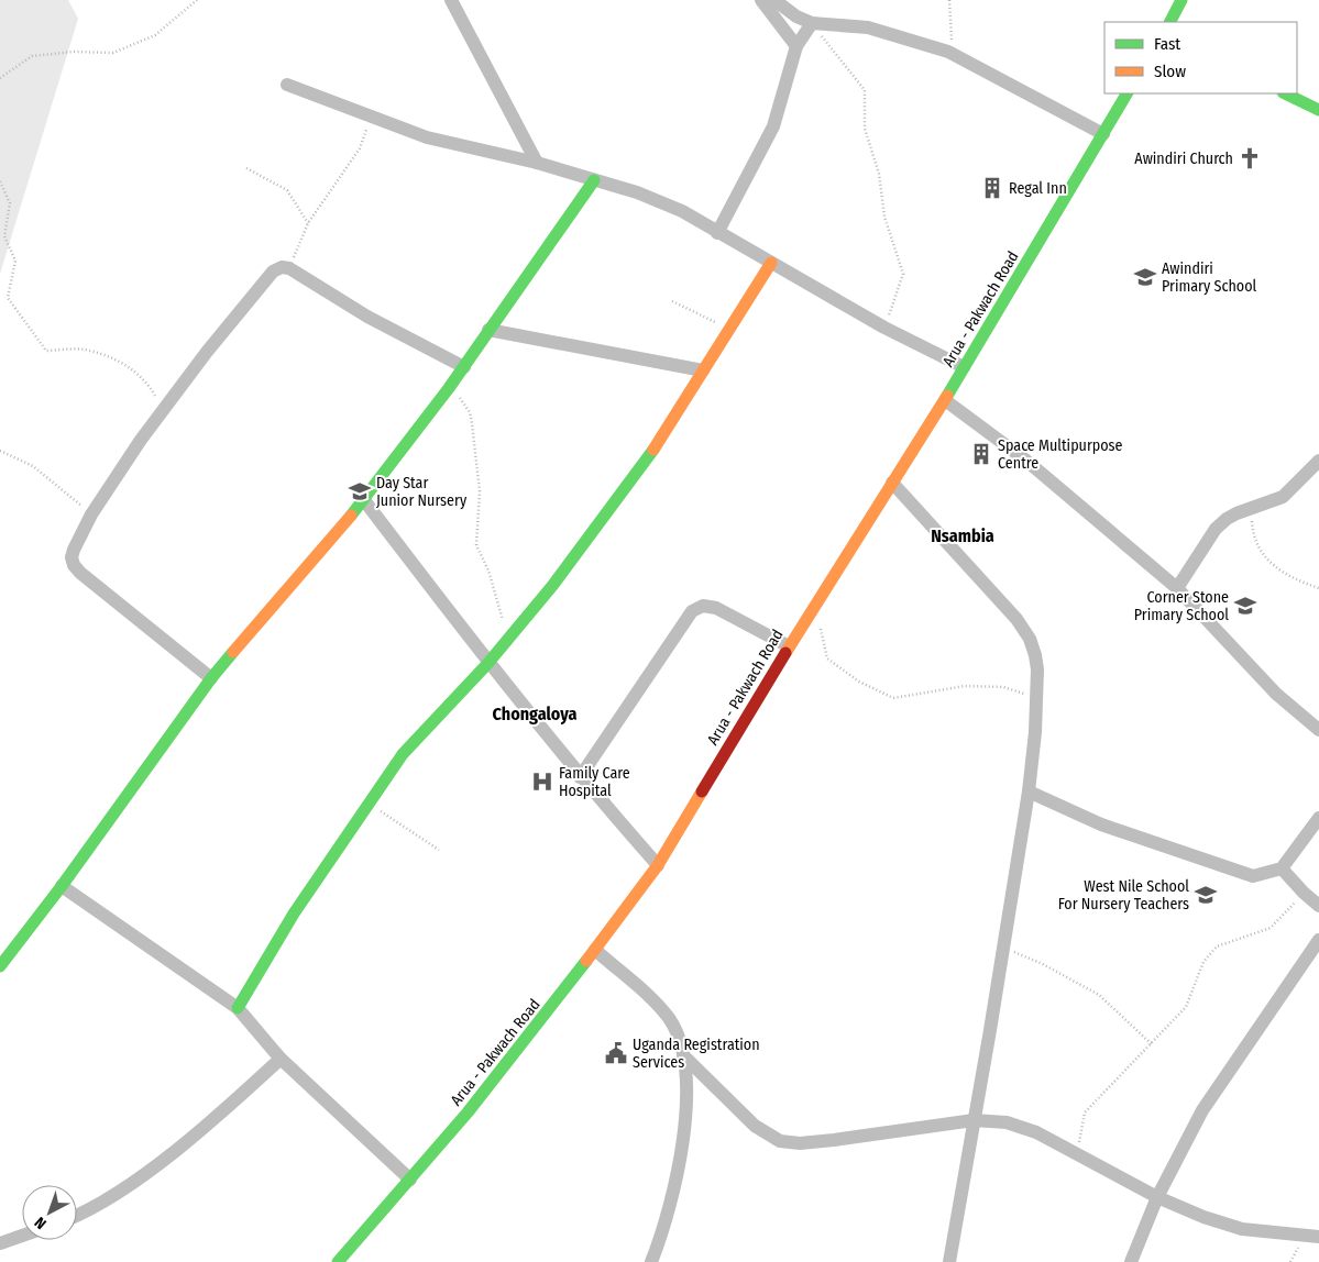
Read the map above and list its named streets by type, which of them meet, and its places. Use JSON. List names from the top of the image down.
{
  "streets": {
    "street": ["Arua - Pakwach Road"]
  },
  "districts": ["Nsambia", "Chongaloya"],
  "places": {
    "church": ["Awindiri Church"],
    "building": ["Regal Inn", "Space Multipurpose Centre"],
    "school or university": [
      "Awindiri Primary School",
      "Day Star Junior Nursery",
      "Corner Stone Primary School",
      "West Nile School For Nursery Teachers"
    ],
    "hospital": ["Family Care Hospital"],
    "public building": ["Uganda Registration Services"]
  },
  "legend": ["Fast", "Slow"],
  "north": "bottom left"
}
